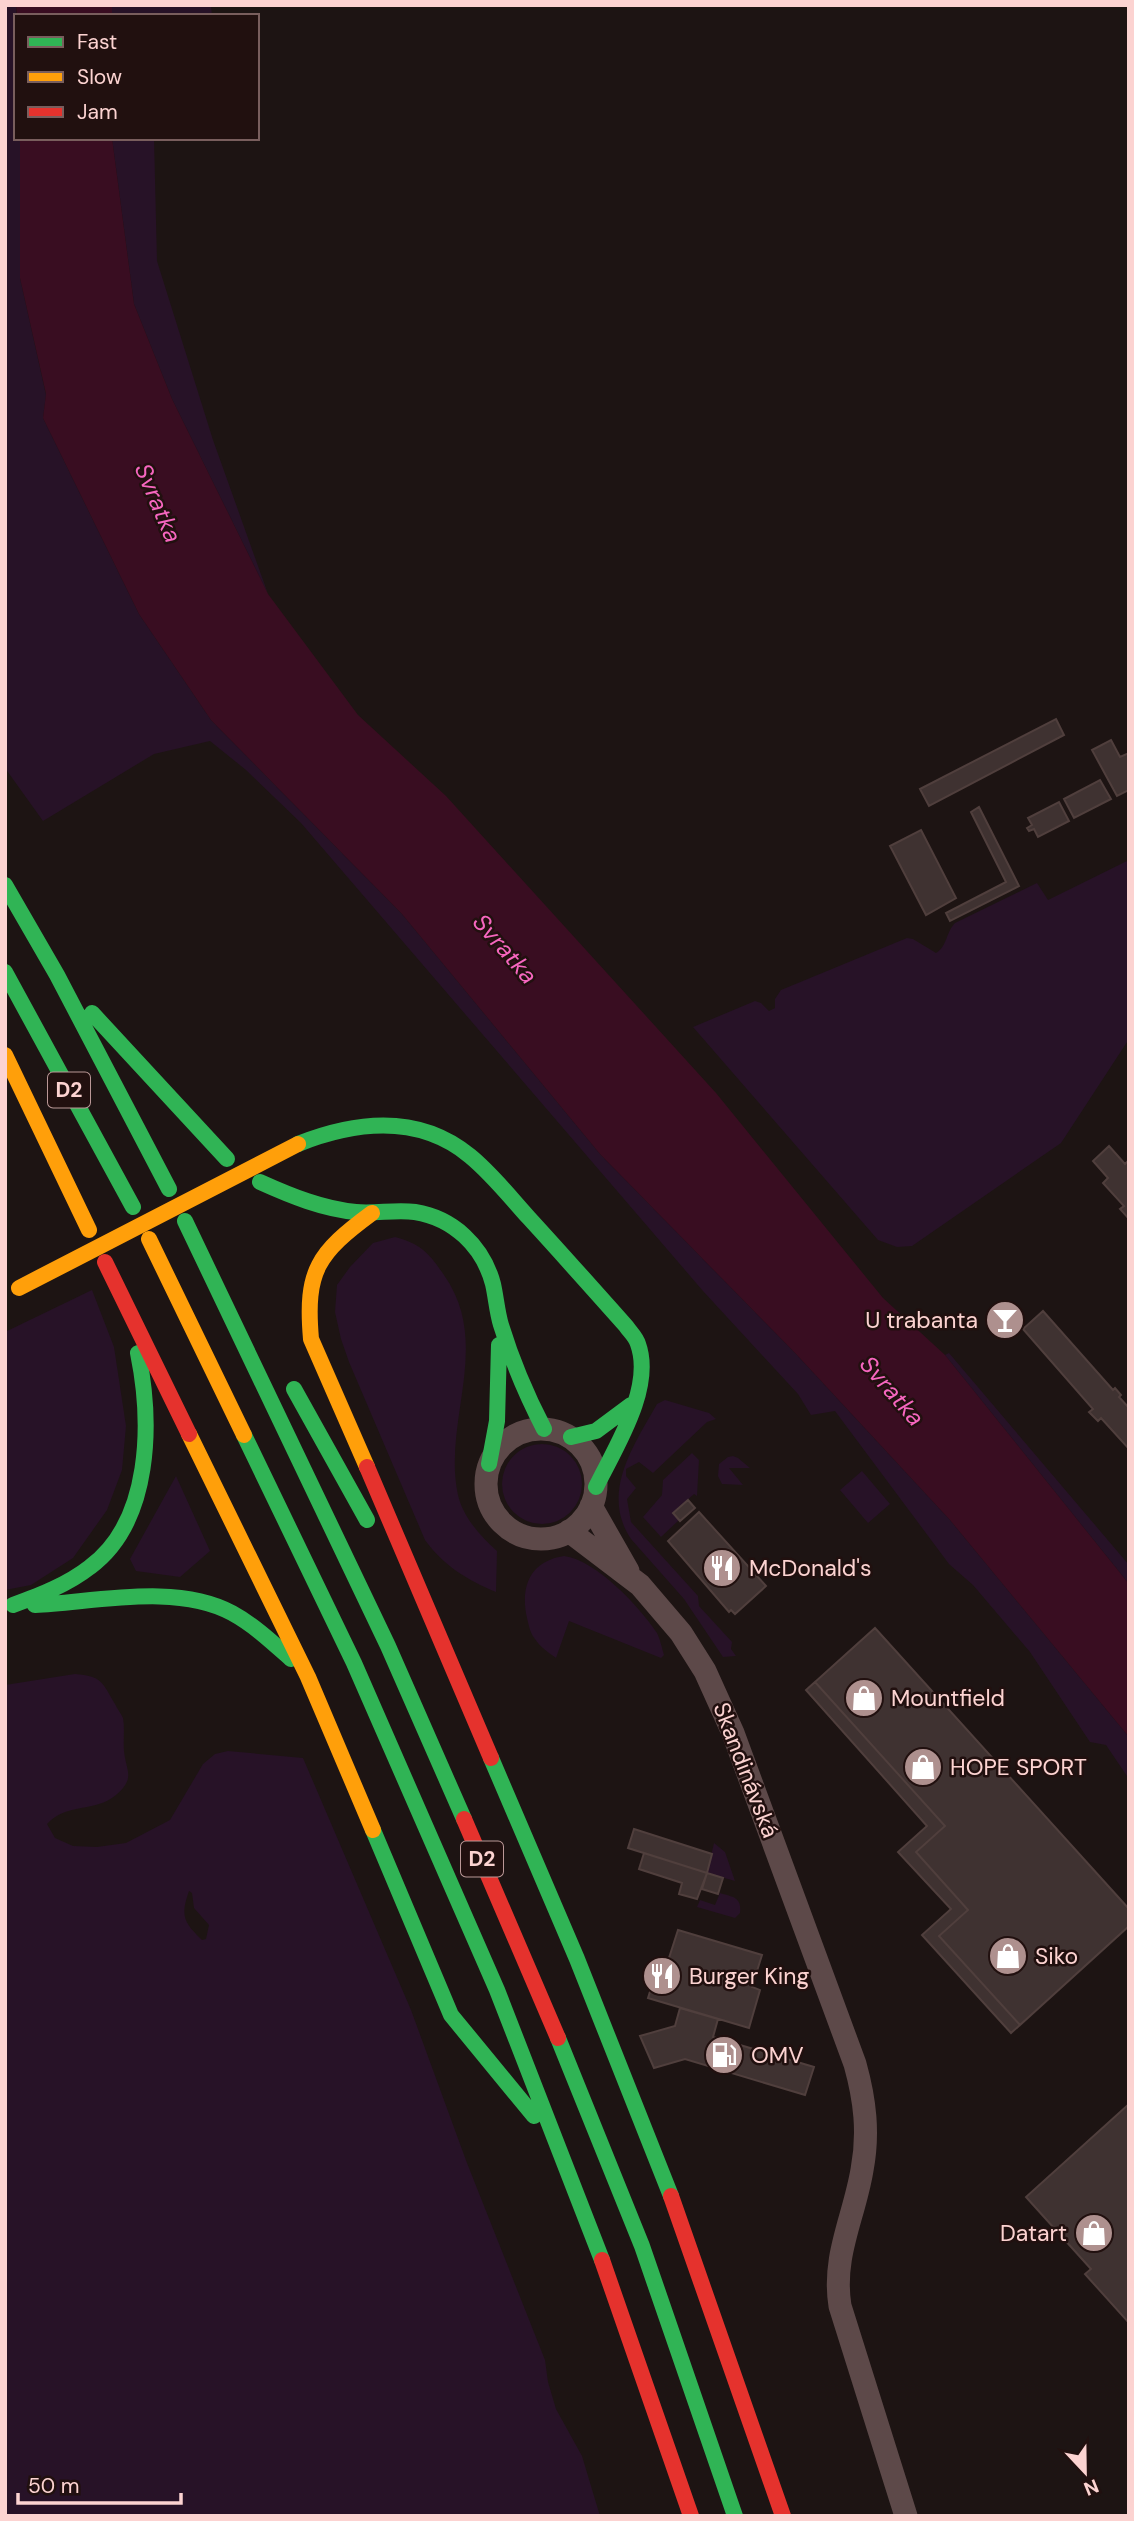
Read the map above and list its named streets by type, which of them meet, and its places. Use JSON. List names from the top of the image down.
{
  "streets": {
    "highway": ["D2"],
    "street": ["Skandinávská"]
  },
  "water": ["Svratka"],
  "places": {
    "bar": ["U trabanta"],
    "restaurant": ["McDonald's", "Burger King"],
    "shop": [
      "Mountfield",
      "HOPE SPORT",
      "Siko",
      "Datart"
    ],
    "fuel station": ["OMV"]
  },
  "legend": ["Fast", "Slow", "Jam"],
  "scale_bar": "50 m",
  "north": "bottom"
}
